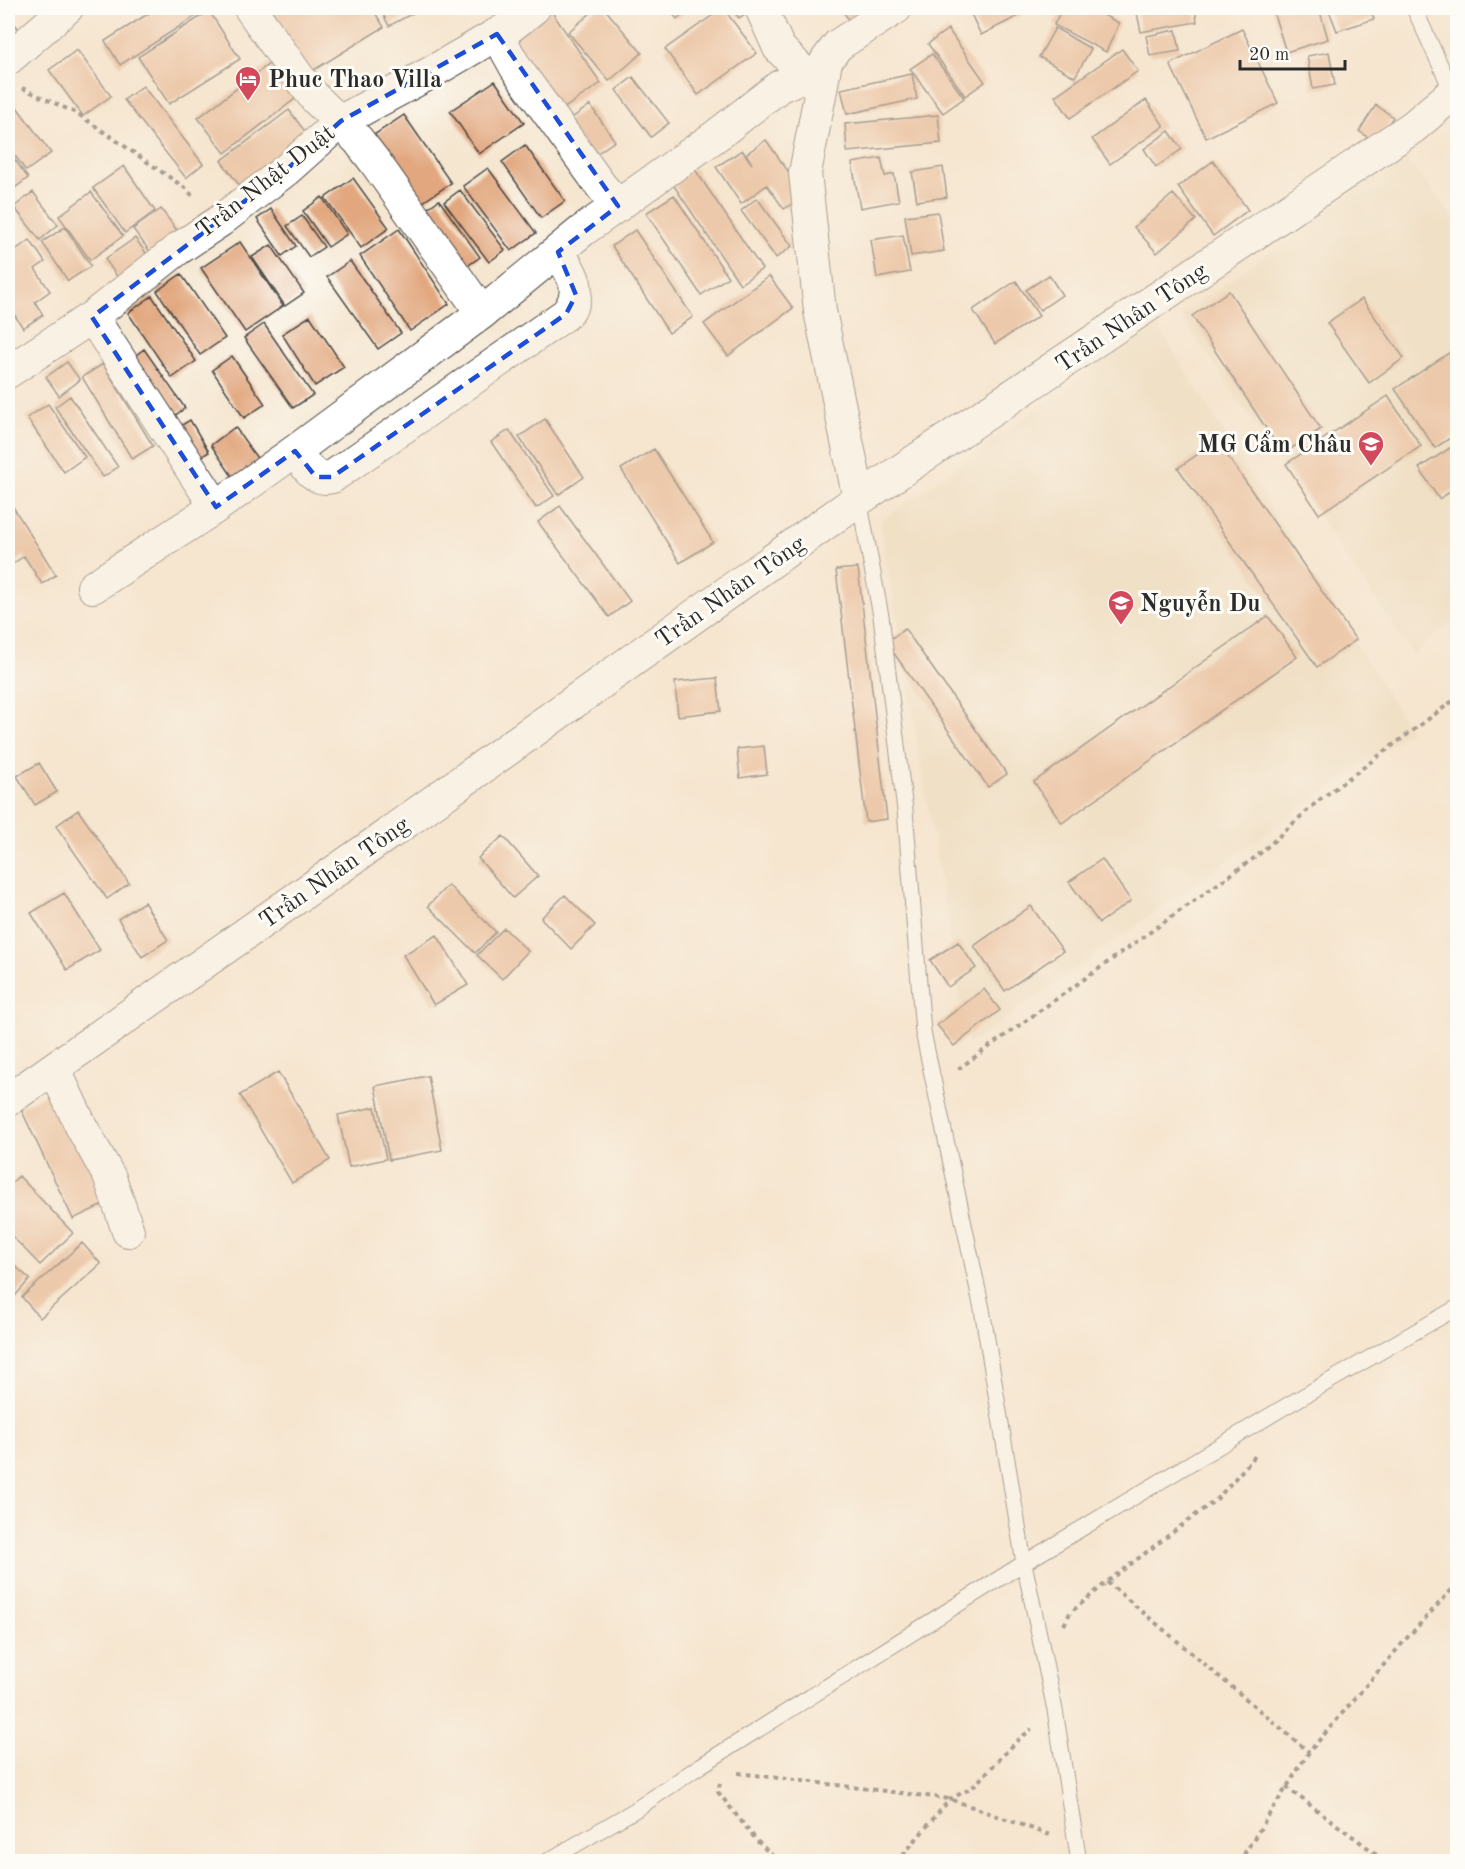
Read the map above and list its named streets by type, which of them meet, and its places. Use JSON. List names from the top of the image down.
{
  "streets": {
    "street": ["Trần Nhật Duật", "Trần Nhân Tông"]
  },
  "places": {
    "hotel": ["Phuc Thao Villa"],
    "school or university": ["MG Cẩm Châu", "Nguyễn Du"]
  },
  "scale_bar": "20 m"
}
